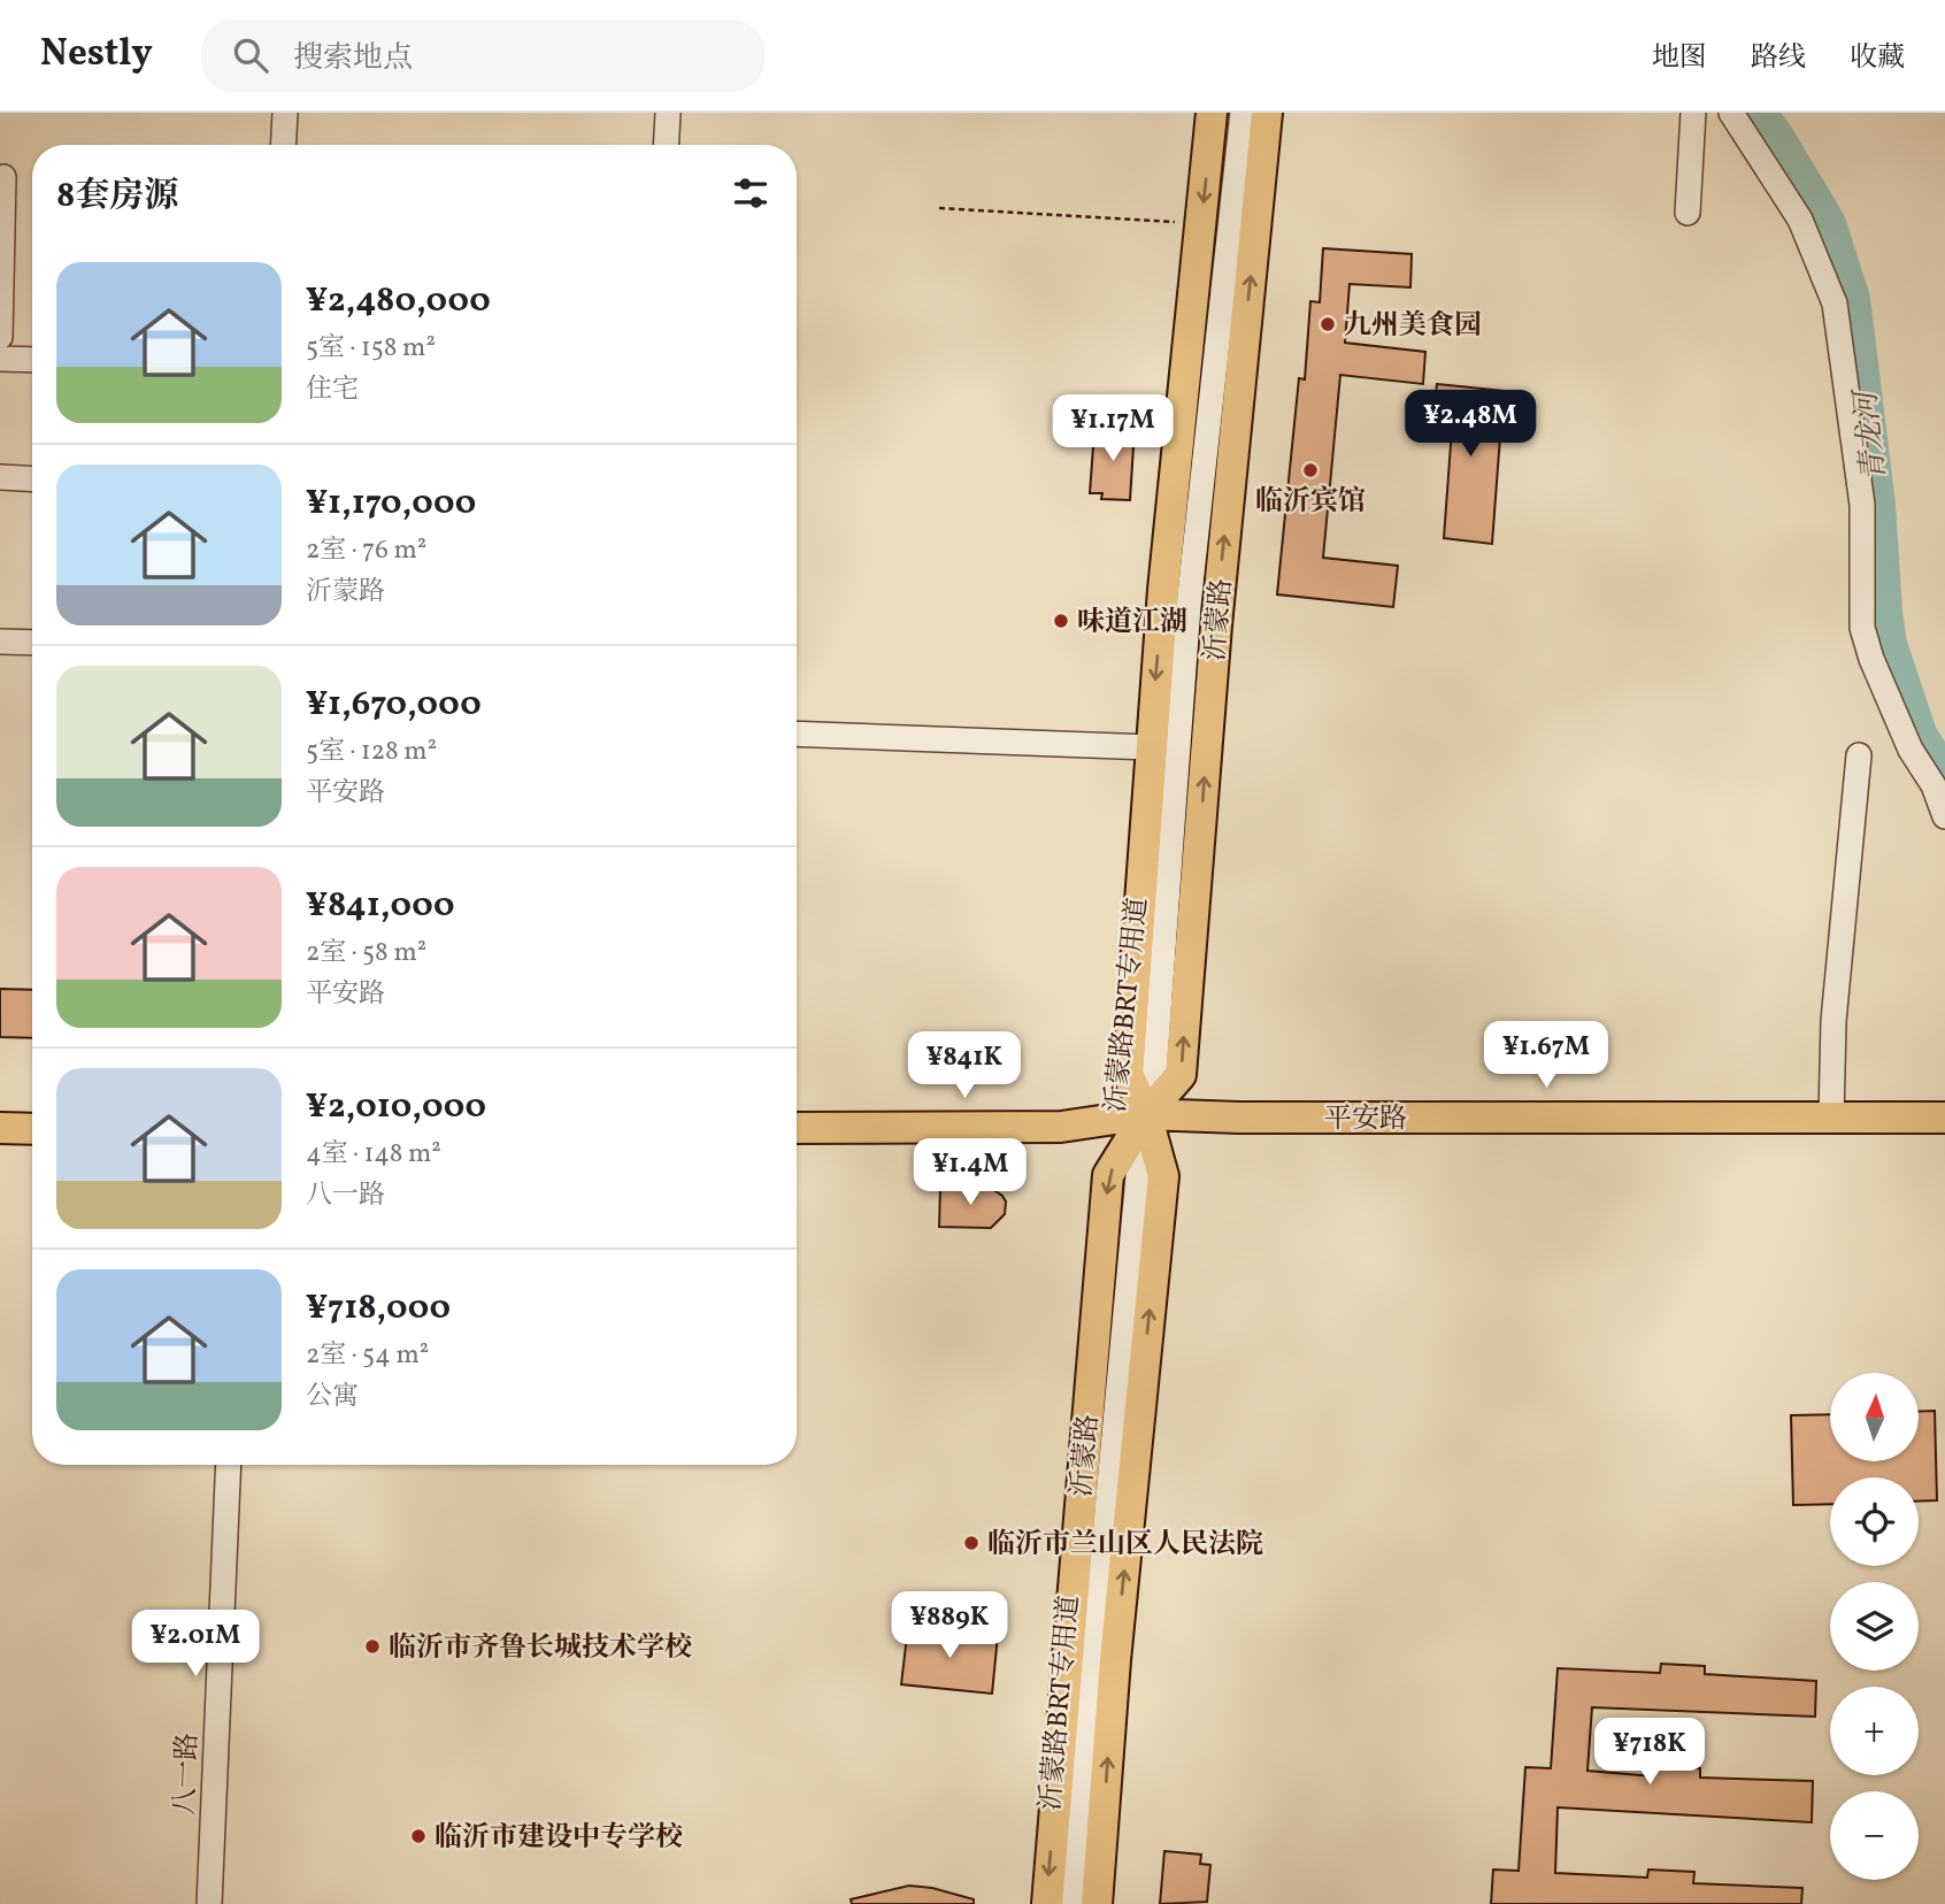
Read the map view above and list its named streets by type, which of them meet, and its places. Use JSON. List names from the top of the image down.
{
  "streets": {
    "main road": ["沂蒙路", "平安路"],
    "street": ["沂蒙路BRT专用道", "八一路"]
  },
  "crossings": [
    ["沂蒙路", "沂蒙路BRT专用道"],
    ["沂蒙路", "平安路"],
    ["沂蒙路BRT专用道", "平安路"]
  ],
  "water": ["青龙河"],
  "places": [
    "九州美食园",
    "临沂宾馆",
    "味道江湖",
    "临沂市兰山区人民法院",
    "临沂市齐鲁长城技术学校",
    "临沂市建设中专学校"
  ],
  "north": "top",
  "page": {
    "header": "Nestly",
    "search": "搜索地点",
    "nav": ["地图", "路线", "收藏"],
    "heading": "8套房源",
    "list": [
      {
        "name": "¥2,480,000",
        "note": "5室 · 158 m² · 住宅"
      },
      {
        "name": "¥1,170,000",
        "note": "2室 · 76 m² · 沂蒙路"
      },
      {
        "name": "¥1,670,000",
        "note": "5室 · 128 m² · 平安路"
      },
      {
        "name": "¥841,000",
        "note": "2室 · 58 m² · 平安路"
      },
      {
        "name": "¥2,010,000",
        "note": "4室 · 148 m² · 八一路"
      },
      {
        "name": "¥718,000",
        "note": "2室 · 54 m² · 公寓"
      }
    ],
    "price": [
      "¥2.48M",
      "¥1.17M",
      "¥1.67M",
      "¥841K",
      "¥1.4M",
      "¥889K",
      "¥2.01M",
      "¥718K"
    ],
    "map_buttons": ["+", "−"]
  }
}
